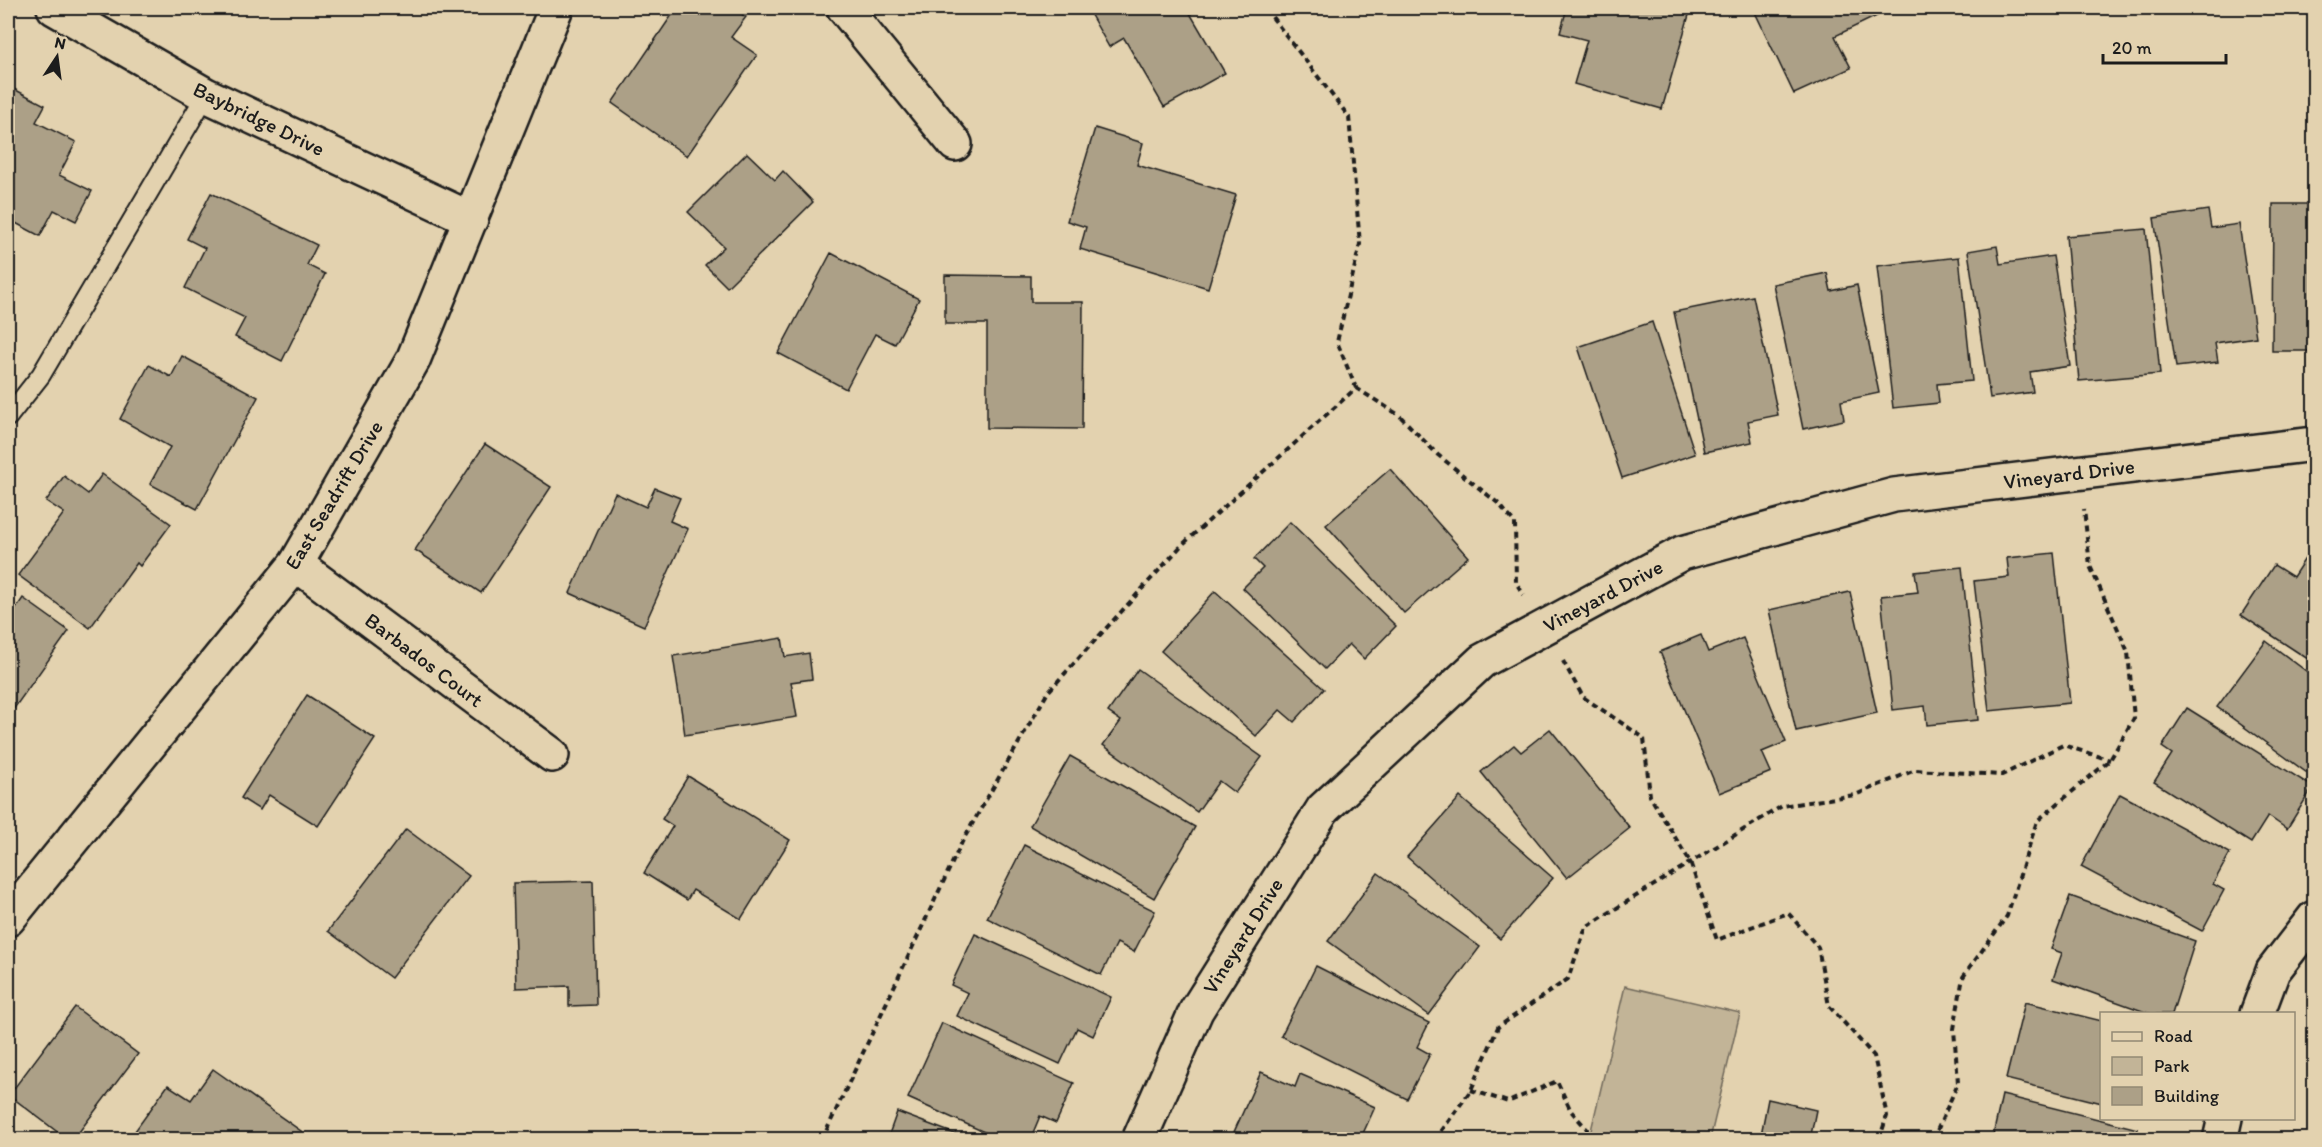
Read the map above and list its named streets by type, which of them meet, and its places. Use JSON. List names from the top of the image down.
{
  "streets": {
    "street": [
      "Baybridge Drive",
      "Vineyard Drive",
      "East Seadrift Drive",
      "Barbados Court"
    ]
  },
  "crossings": [
    ["Baybridge Drive", "East Seadrift Drive"],
    ["East Seadrift Drive", "Barbados Court"]
  ],
  "legend": ["Road", "Park", "Building"],
  "scale_bar": "20 m",
  "north": "top"
}
